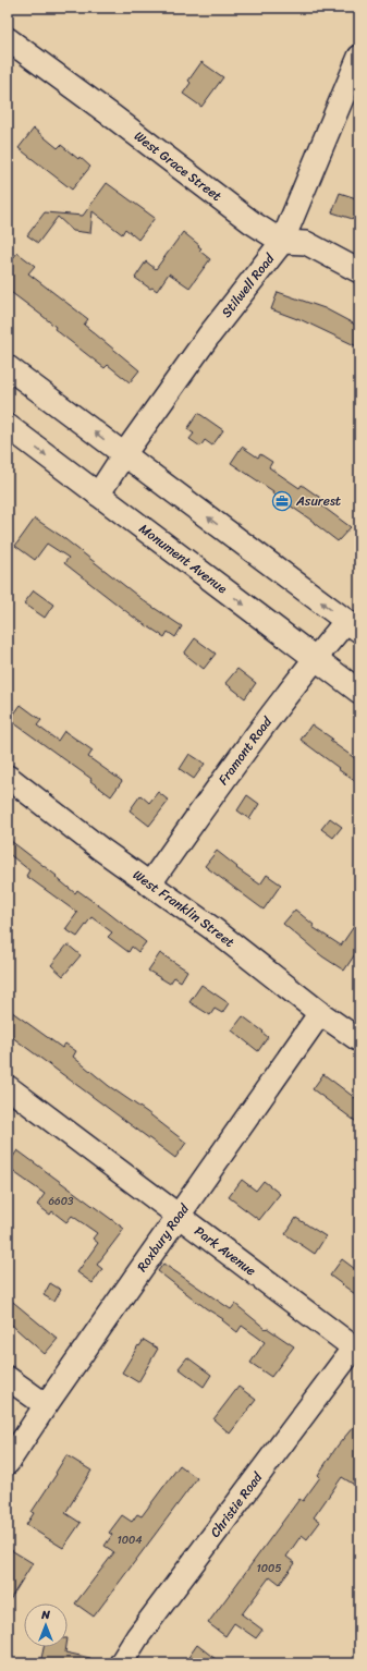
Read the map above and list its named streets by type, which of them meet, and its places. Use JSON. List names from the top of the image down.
{
  "streets": {
    "street": [
      "West Grace Street",
      "Stilwell Road",
      "Monument Avenue",
      "Framont Road",
      "West Franklin Street",
      "Roxbury Road",
      "Park Avenue",
      "Christie Road"
    ]
  },
  "crossings": [
    ["West Grace Street", "Stilwell Road"],
    ["Stilwell Road", "Monument Avenue"],
    ["Monument Avenue", "Framont Road"],
    ["Framont Road", "West Franklin Street"],
    ["West Franklin Street", "Roxbury Road"],
    ["Roxbury Road", "Park Avenue"],
    ["Park Avenue", "Christie Road"]
  ],
  "places": {
    "office": ["Asurest"]
  },
  "house_numbers": ["6603", "1004", "1005"],
  "north": "top"
}
